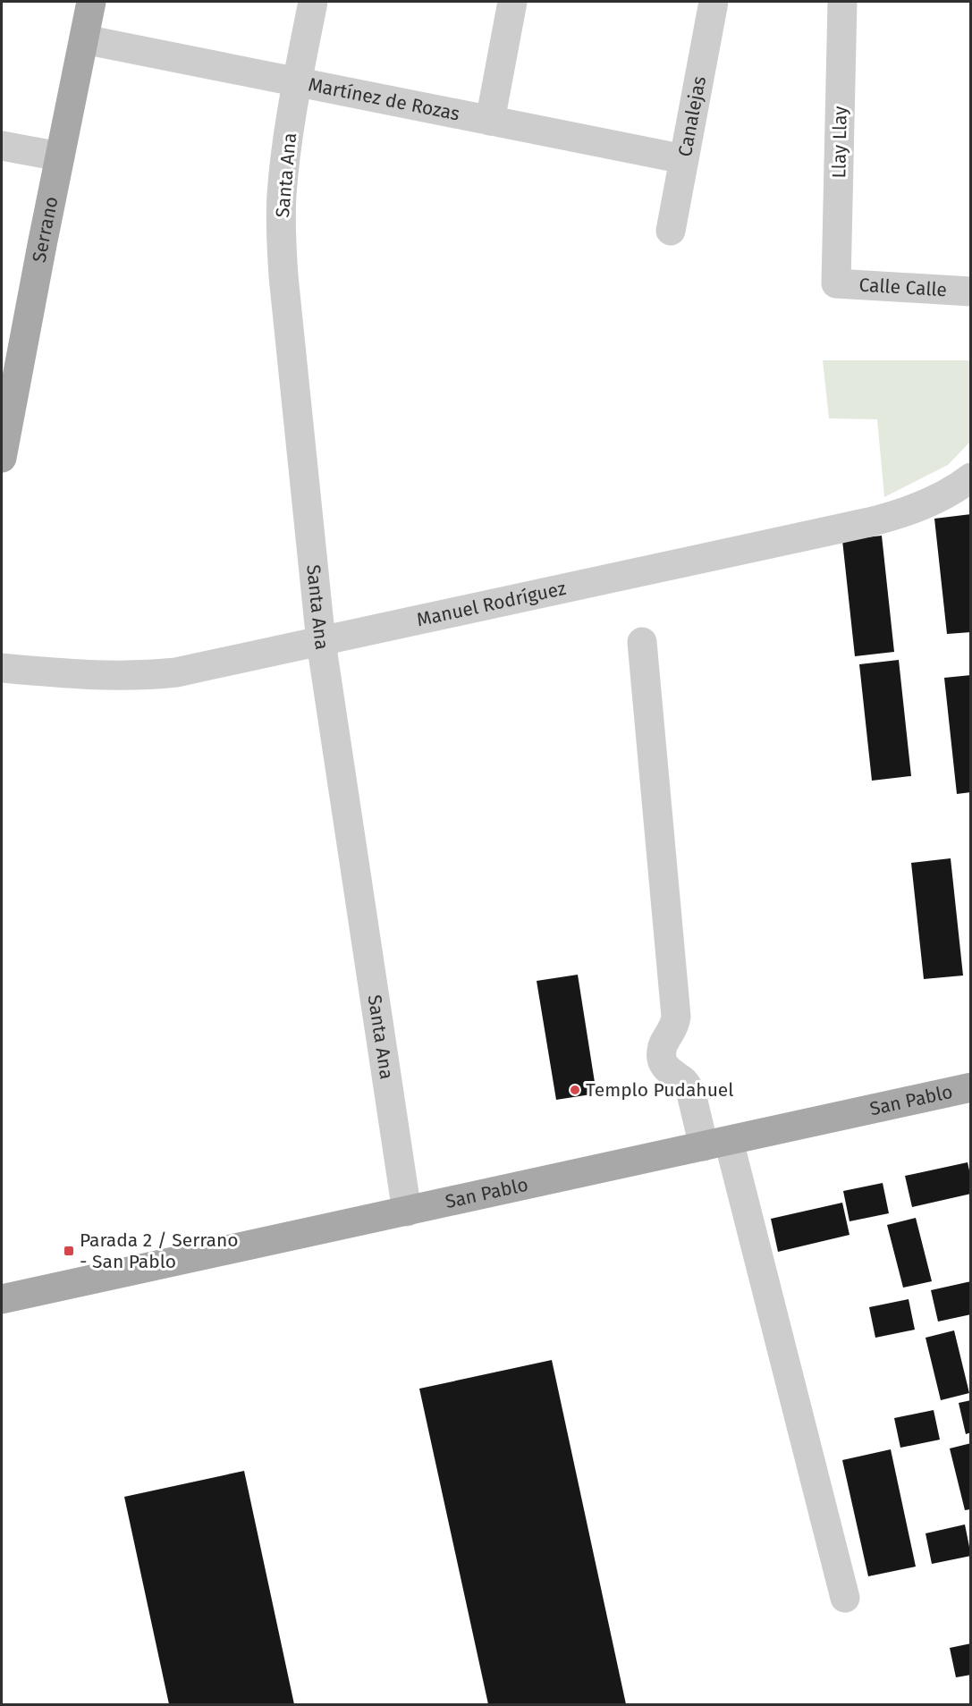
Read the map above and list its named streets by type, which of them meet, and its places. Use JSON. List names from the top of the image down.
{
  "streets": {
    "main road": ["Serrano", "San Pablo"],
    "street": [
      "Martínez de Rozas",
      "Canalejas",
      "Llay Llay",
      "Santa Ana",
      "Calle Calle",
      "Manuel Rodríguez"
    ]
  },
  "crossings": [
    ["Martínez de Rozas", "Canalejas"],
    ["Martínez de Rozas", "Santa Ana"],
    ["Martínez de Rozas", "Serrano"],
    ["Llay Llay", "Calle Calle"],
    ["Santa Ana", "Manuel Rodríguez"],
    ["Santa Ana", "San Pablo"]
  ],
  "places": {
    "other": ["Templo Pudahuel"],
    "transit": ["Parada 2 / Serrano - San Pablo"]
  }
}
